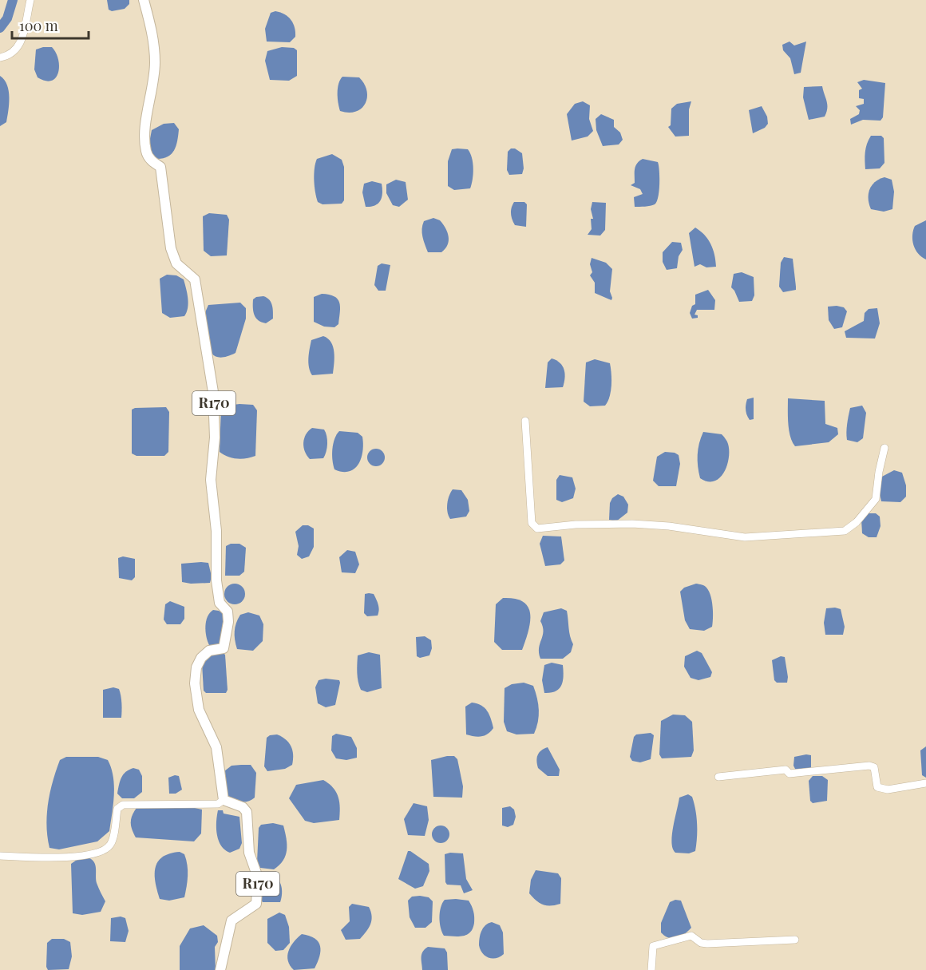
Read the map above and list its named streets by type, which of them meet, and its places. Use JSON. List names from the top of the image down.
{
  "streets": {
    "main road": ["R170"]
  },
  "scale_bar": "100 m"
}
